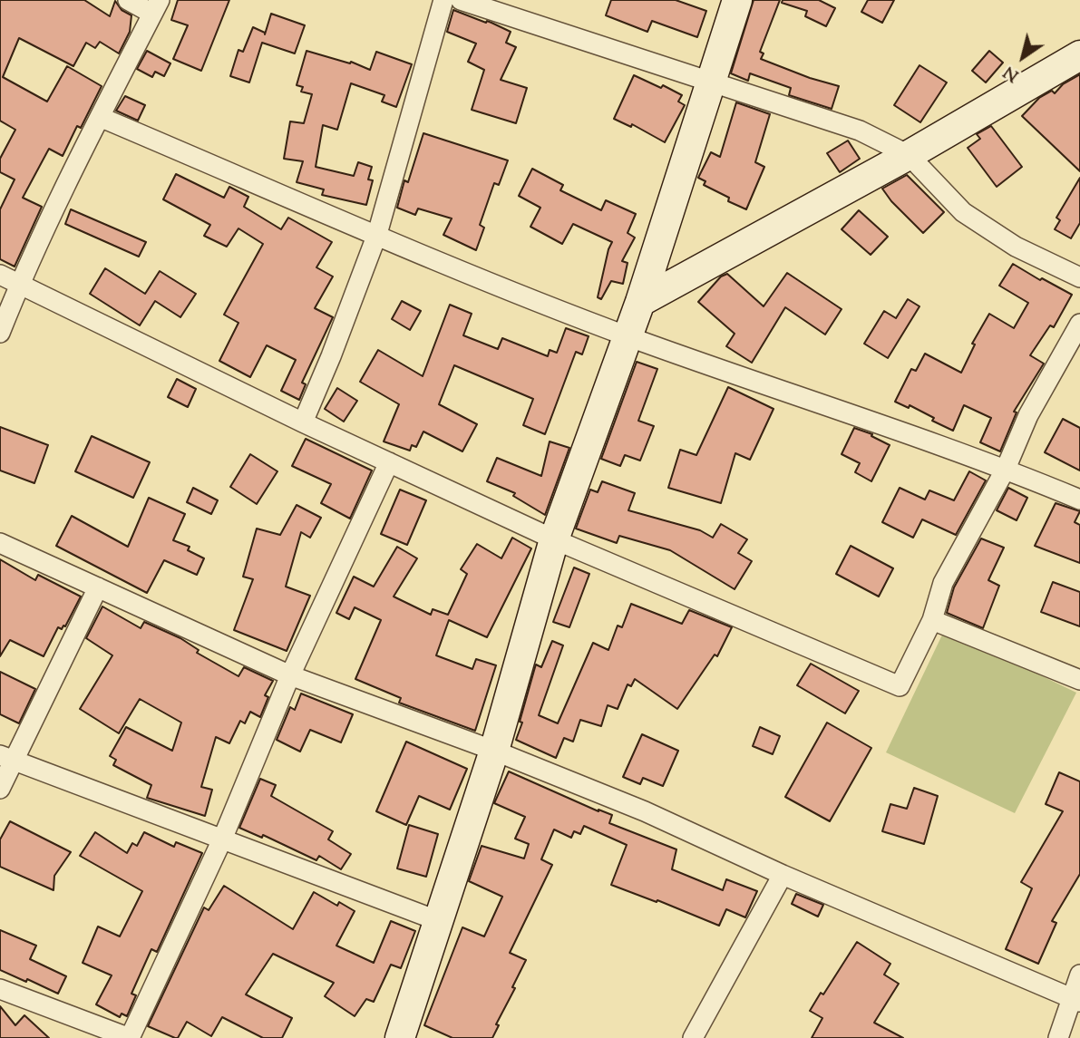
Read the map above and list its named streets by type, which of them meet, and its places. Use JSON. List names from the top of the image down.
{
  "north": "bottom left"
}
